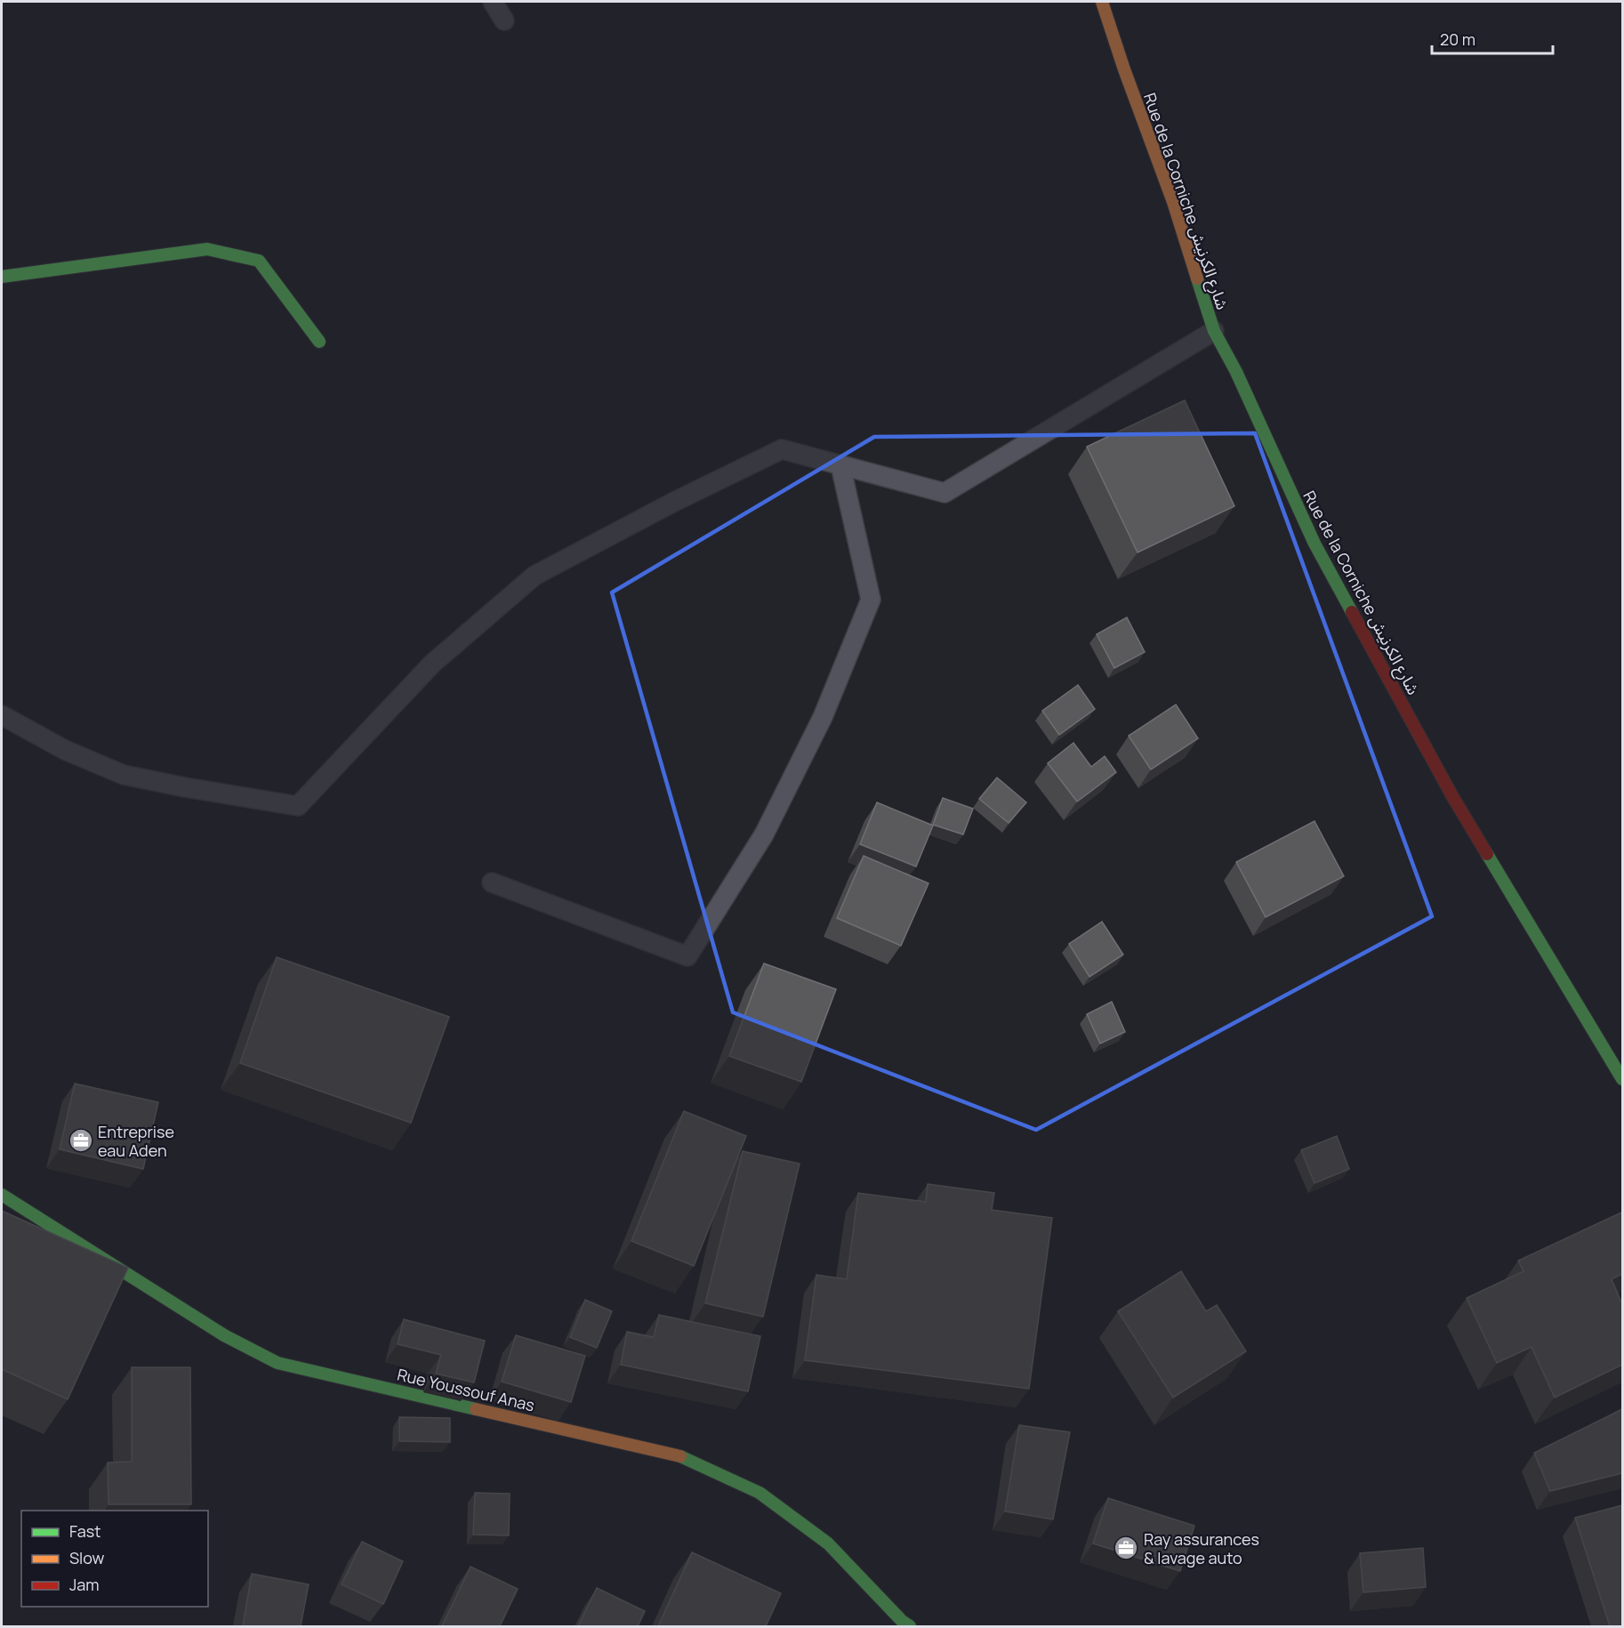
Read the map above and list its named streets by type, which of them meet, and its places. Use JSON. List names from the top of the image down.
{
  "streets": {
    "street": ["Rue de la Corniche شارع الكرنيش", "Rue Youssouf Anas"]
  },
  "places": {
    "office": ["Entreprise eau Aden", "Ray assurances & lavage auto"]
  },
  "legend": ["Fast", "Slow", "Jam"],
  "scale_bar": "20 m"
}
